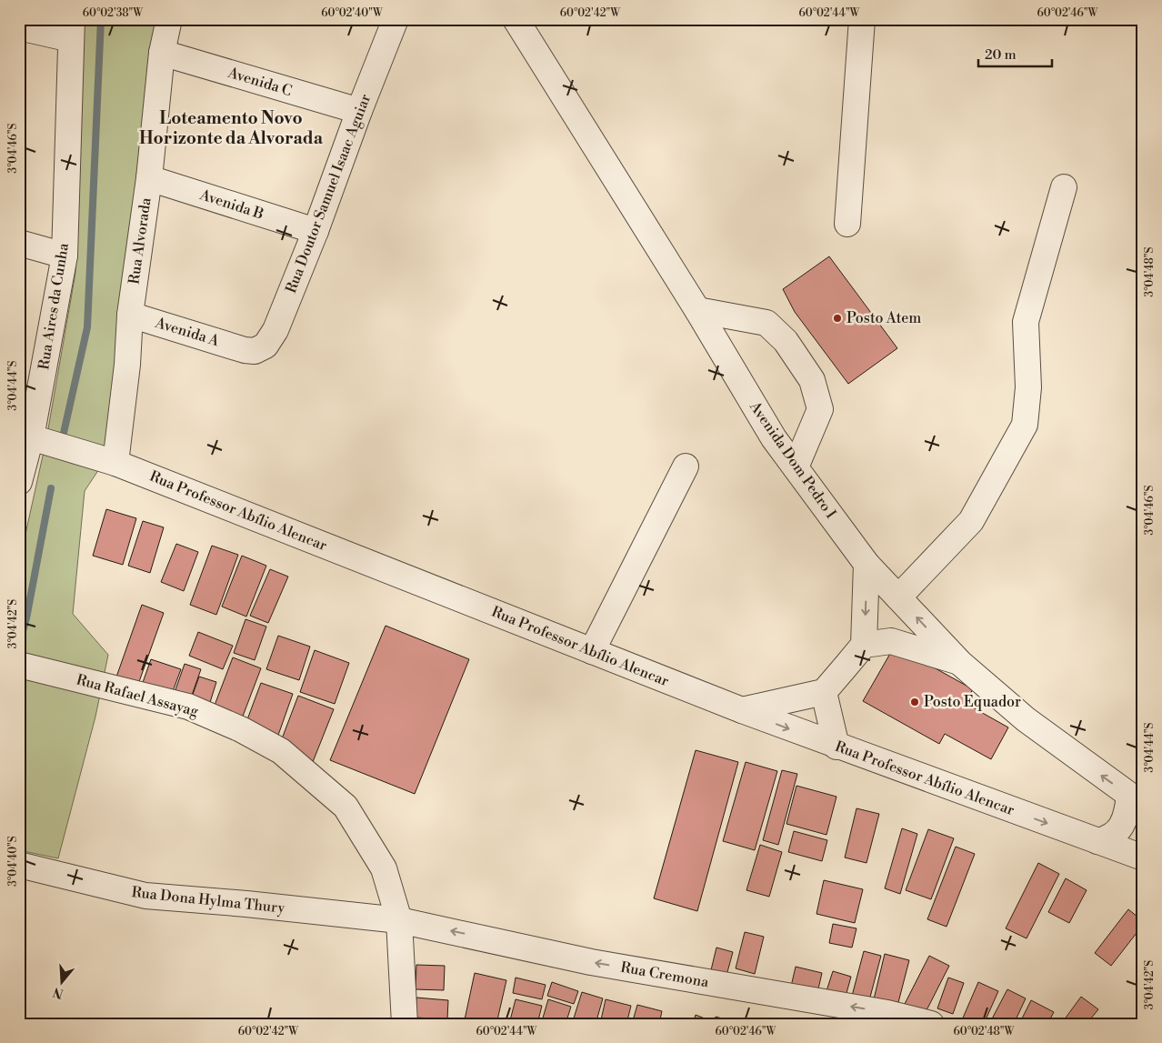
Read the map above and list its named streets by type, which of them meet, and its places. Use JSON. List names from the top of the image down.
{
  "streets": {
    "street": [
      "Avenida C",
      "Rua Doutor Samuel Isaac Aguiar",
      "Avenida B",
      "Rua Alvorada",
      "Rua Aires da Cunha",
      "Avenida A",
      "Avenida Dom Pedro I",
      "Rua Professor Abílio Alencar",
      "Rua Rafael Assayag",
      "Rua Dona Hylma Thury",
      "Rua Cremona"
    ]
  },
  "crossings": [
    ["Avenida C", "Rua Doutor Samuel Isaac Aguiar"],
    ["Avenida C", "Rua Alvorada"],
    ["Rua Doutor Samuel Isaac Aguiar", "Avenida B"],
    ["Rua Doutor Samuel Isaac Aguiar", "Avenida A"],
    ["Avenida B", "Rua Alvorada"],
    ["Rua Alvorada", "Avenida A"],
    ["Rua Alvorada", "Rua Professor Abílio Alencar"],
    ["Rua Aires da Cunha", "Rua Professor Abílio Alencar"],
    ["Rua Rafael Assayag", "Rua Dona Hylma Thury"],
    ["Rua Rafael Assayag", "Rua Cremona"],
    ["Rua Dona Hylma Thury", "Rua Cremona"]
  ],
  "one_way": ["Rua Cremona"],
  "districts": ["Loteamento Novo Horizonte da Alvorada"],
  "places": ["Posto Atem", "Posto Equador"],
  "scale_bar": "20 m",
  "north": "bottom",
  "coordinates": [
    "60°02'38\"W",
    "60°02'40\"W",
    "60°02'42\"W",
    "60°02'44\"W",
    "60°02'46\"W",
    "3°04'46\"S",
    "3°04'48\"S",
    "3°04'44\"S",
    "3°04'42\"S",
    "3°04'40\"S",
    "60°02'48\"W"
  ]
}
